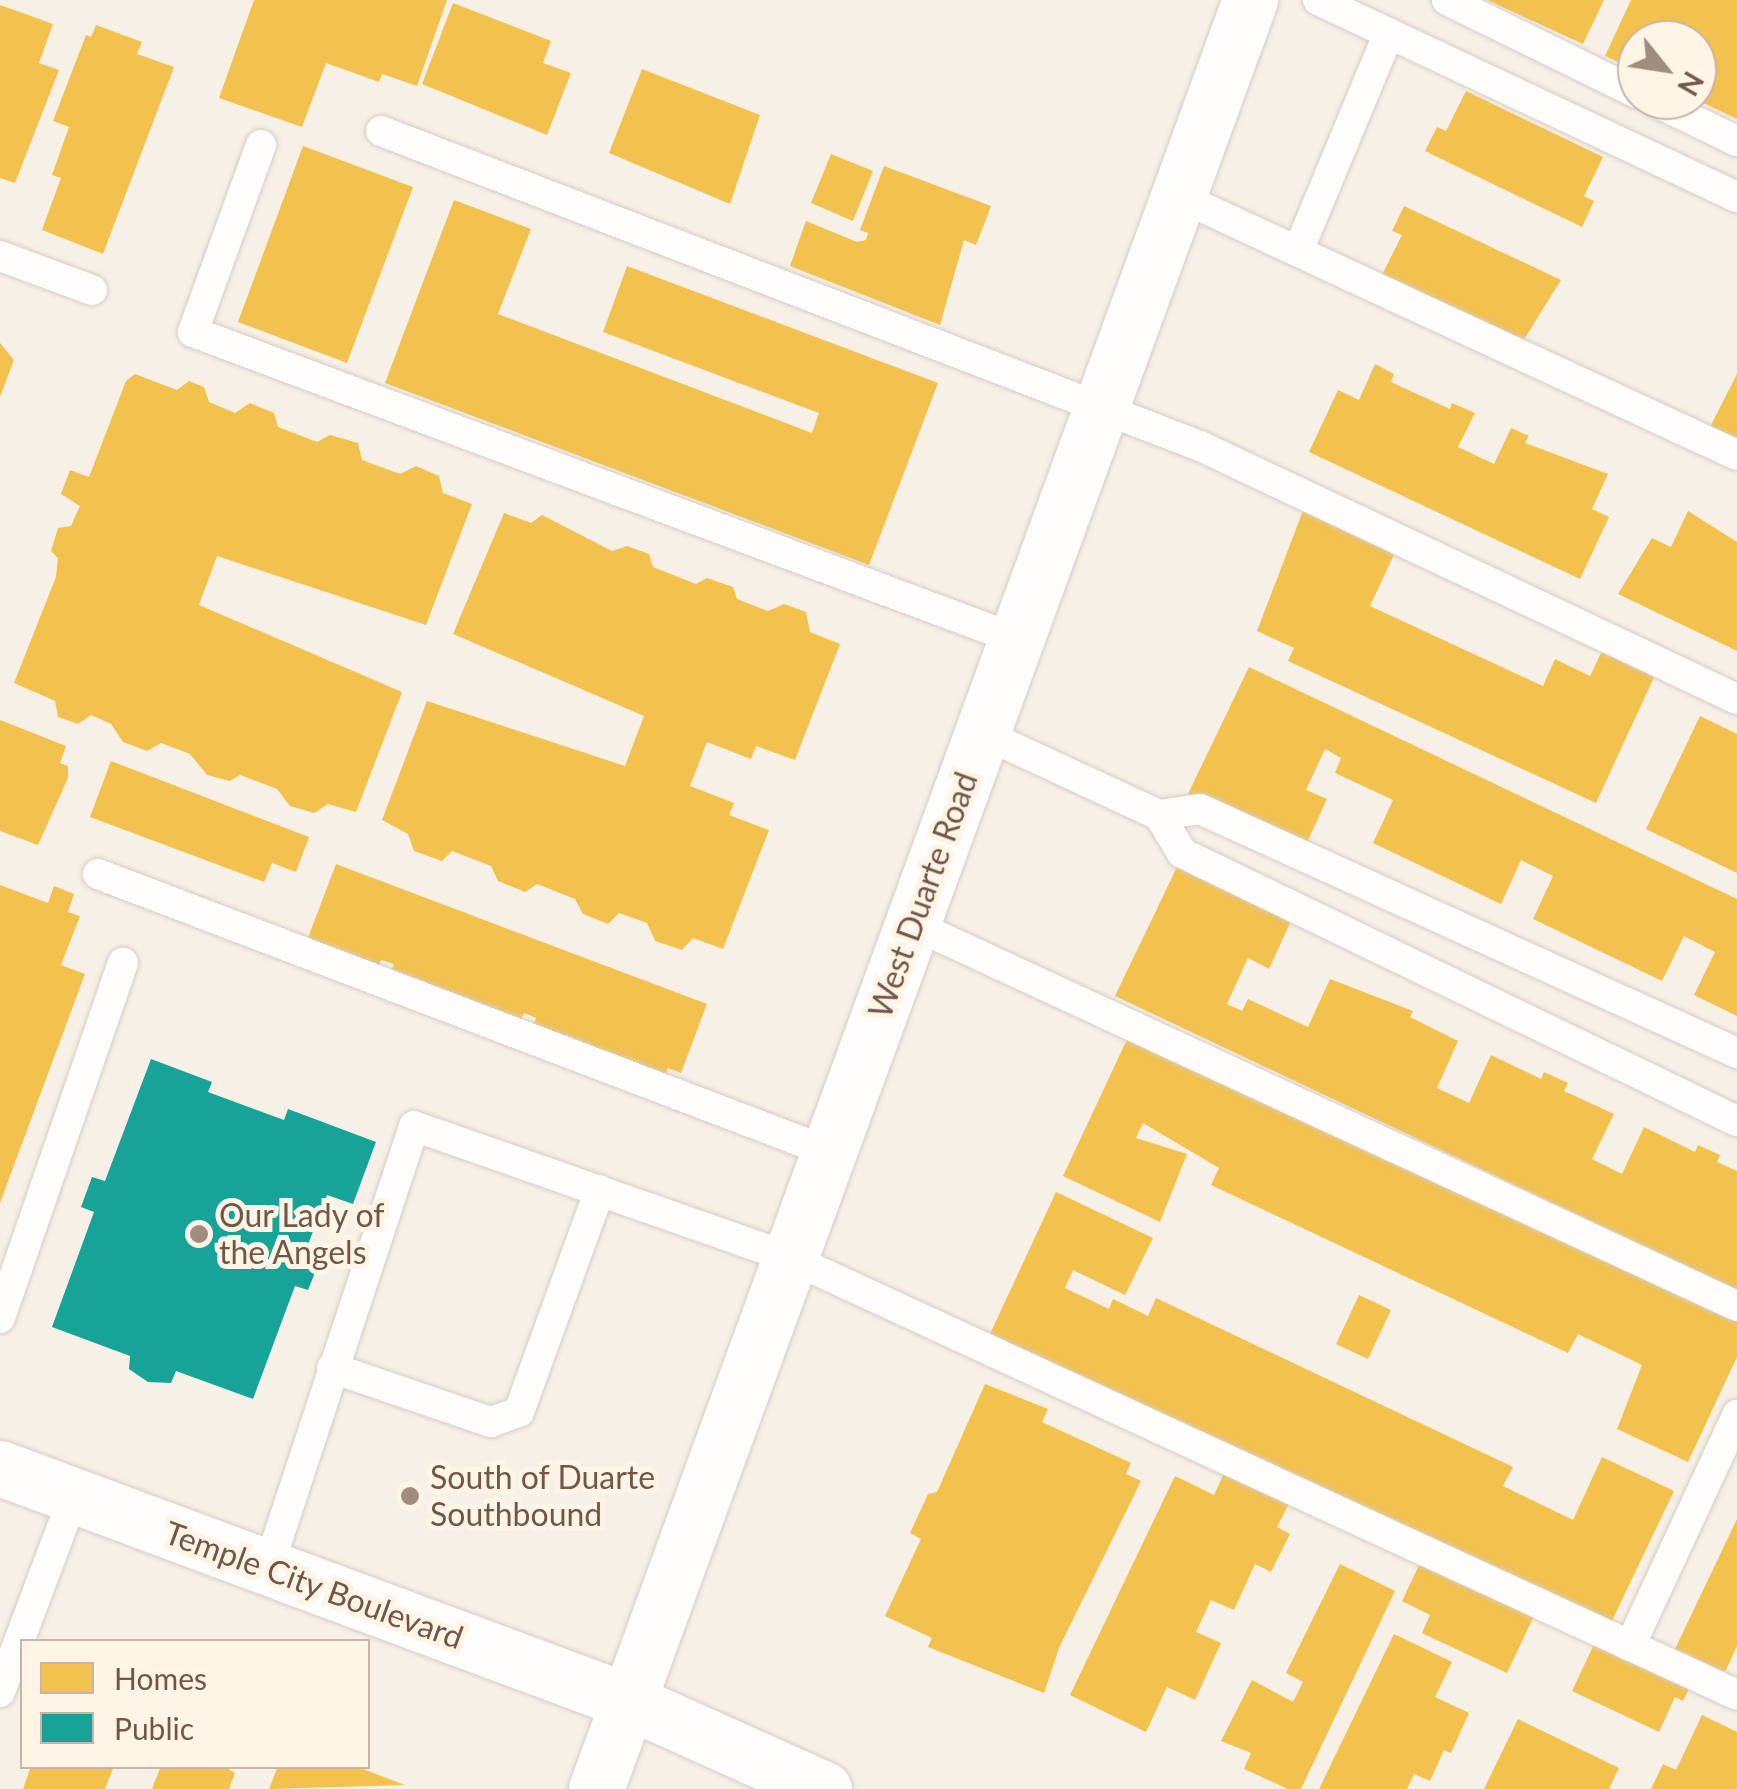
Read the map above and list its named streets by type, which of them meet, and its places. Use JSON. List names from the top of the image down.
{
  "streets": {
    "main road": ["West Duarte Road", "Temple City Boulevard"]
  },
  "crossings": [
    ["West Duarte Road", "Temple City Boulevard"]
  ],
  "places": ["Our Lady of the Angels", "South of Duarte Southbound"],
  "legend": ["Homes", "Public"],
  "north": "bottom right"
}
